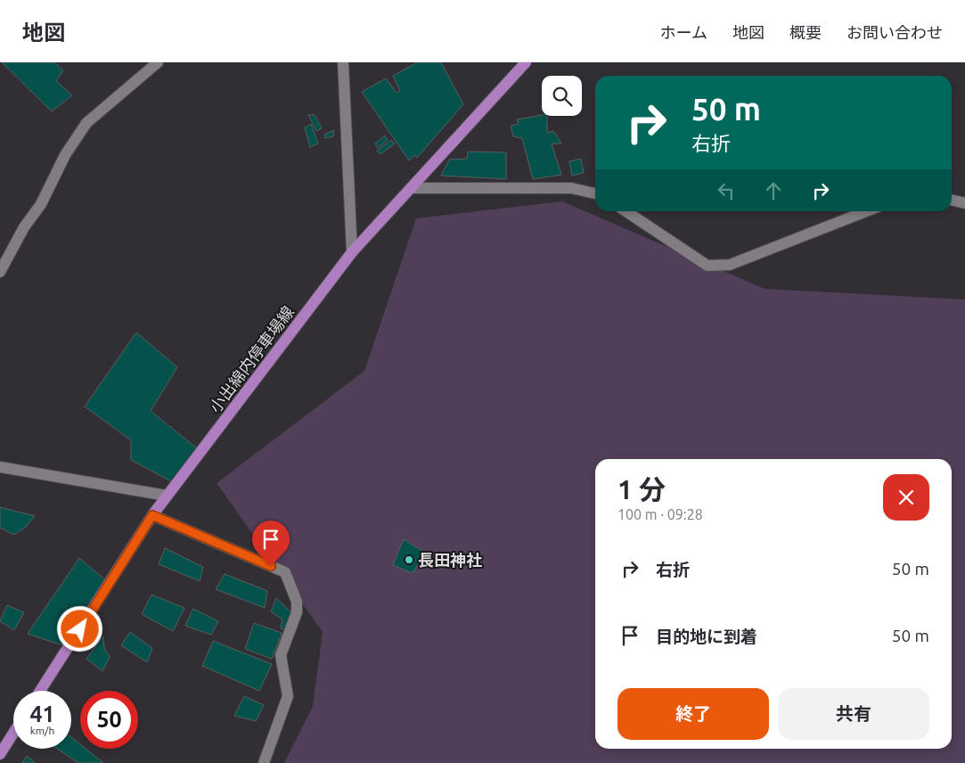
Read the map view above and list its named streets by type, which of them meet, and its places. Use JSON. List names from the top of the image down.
{
  "streets": {
    "main road": ["小出綿内停車場線"]
  },
  "places": ["長田神社"],
  "page": {
    "header": "地図",
    "nav": [
      "ホーム",
      "地図",
      "概要",
      "お問い合わせ"
    ],
    "turn": ["50 m", "右折"],
    "heading": ["1 分", "100 m · 09:28"],
    "list": [
      {
        "name": "右折",
        "value": "50 m"
      },
      {
        "name": "目的地に到着",
        "value": "50 m"
      }
    ],
    "buttons": ["終了", "共有"],
    "speed": "41 km/h",
    "limit": "50"
  }
}
